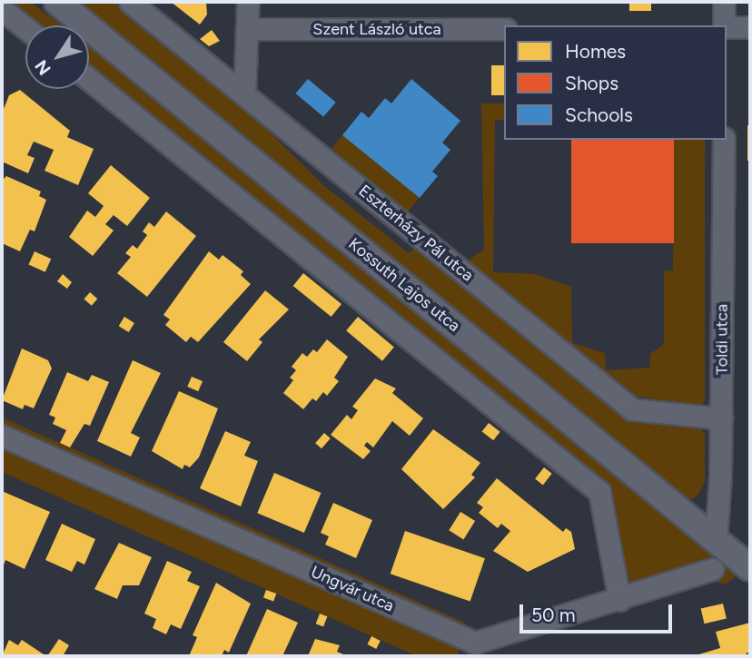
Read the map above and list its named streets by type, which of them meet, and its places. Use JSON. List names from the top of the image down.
{
  "streets": {
    "street": [
      "Szent László utca",
      "Eszterházy Pál utca",
      "Kossuth Lajos utca",
      "Toldi utca",
      "Ungvár utca"
    ]
  },
  "crossings": [
    ["Eszterházy Pál utca", "Toldi utca"],
    ["Kossuth Lajos utca", "Toldi utca"]
  ],
  "legend": ["Homes", "Shops", "Schools"],
  "scale_bar": "50 m",
  "north": "bottom left"
}
